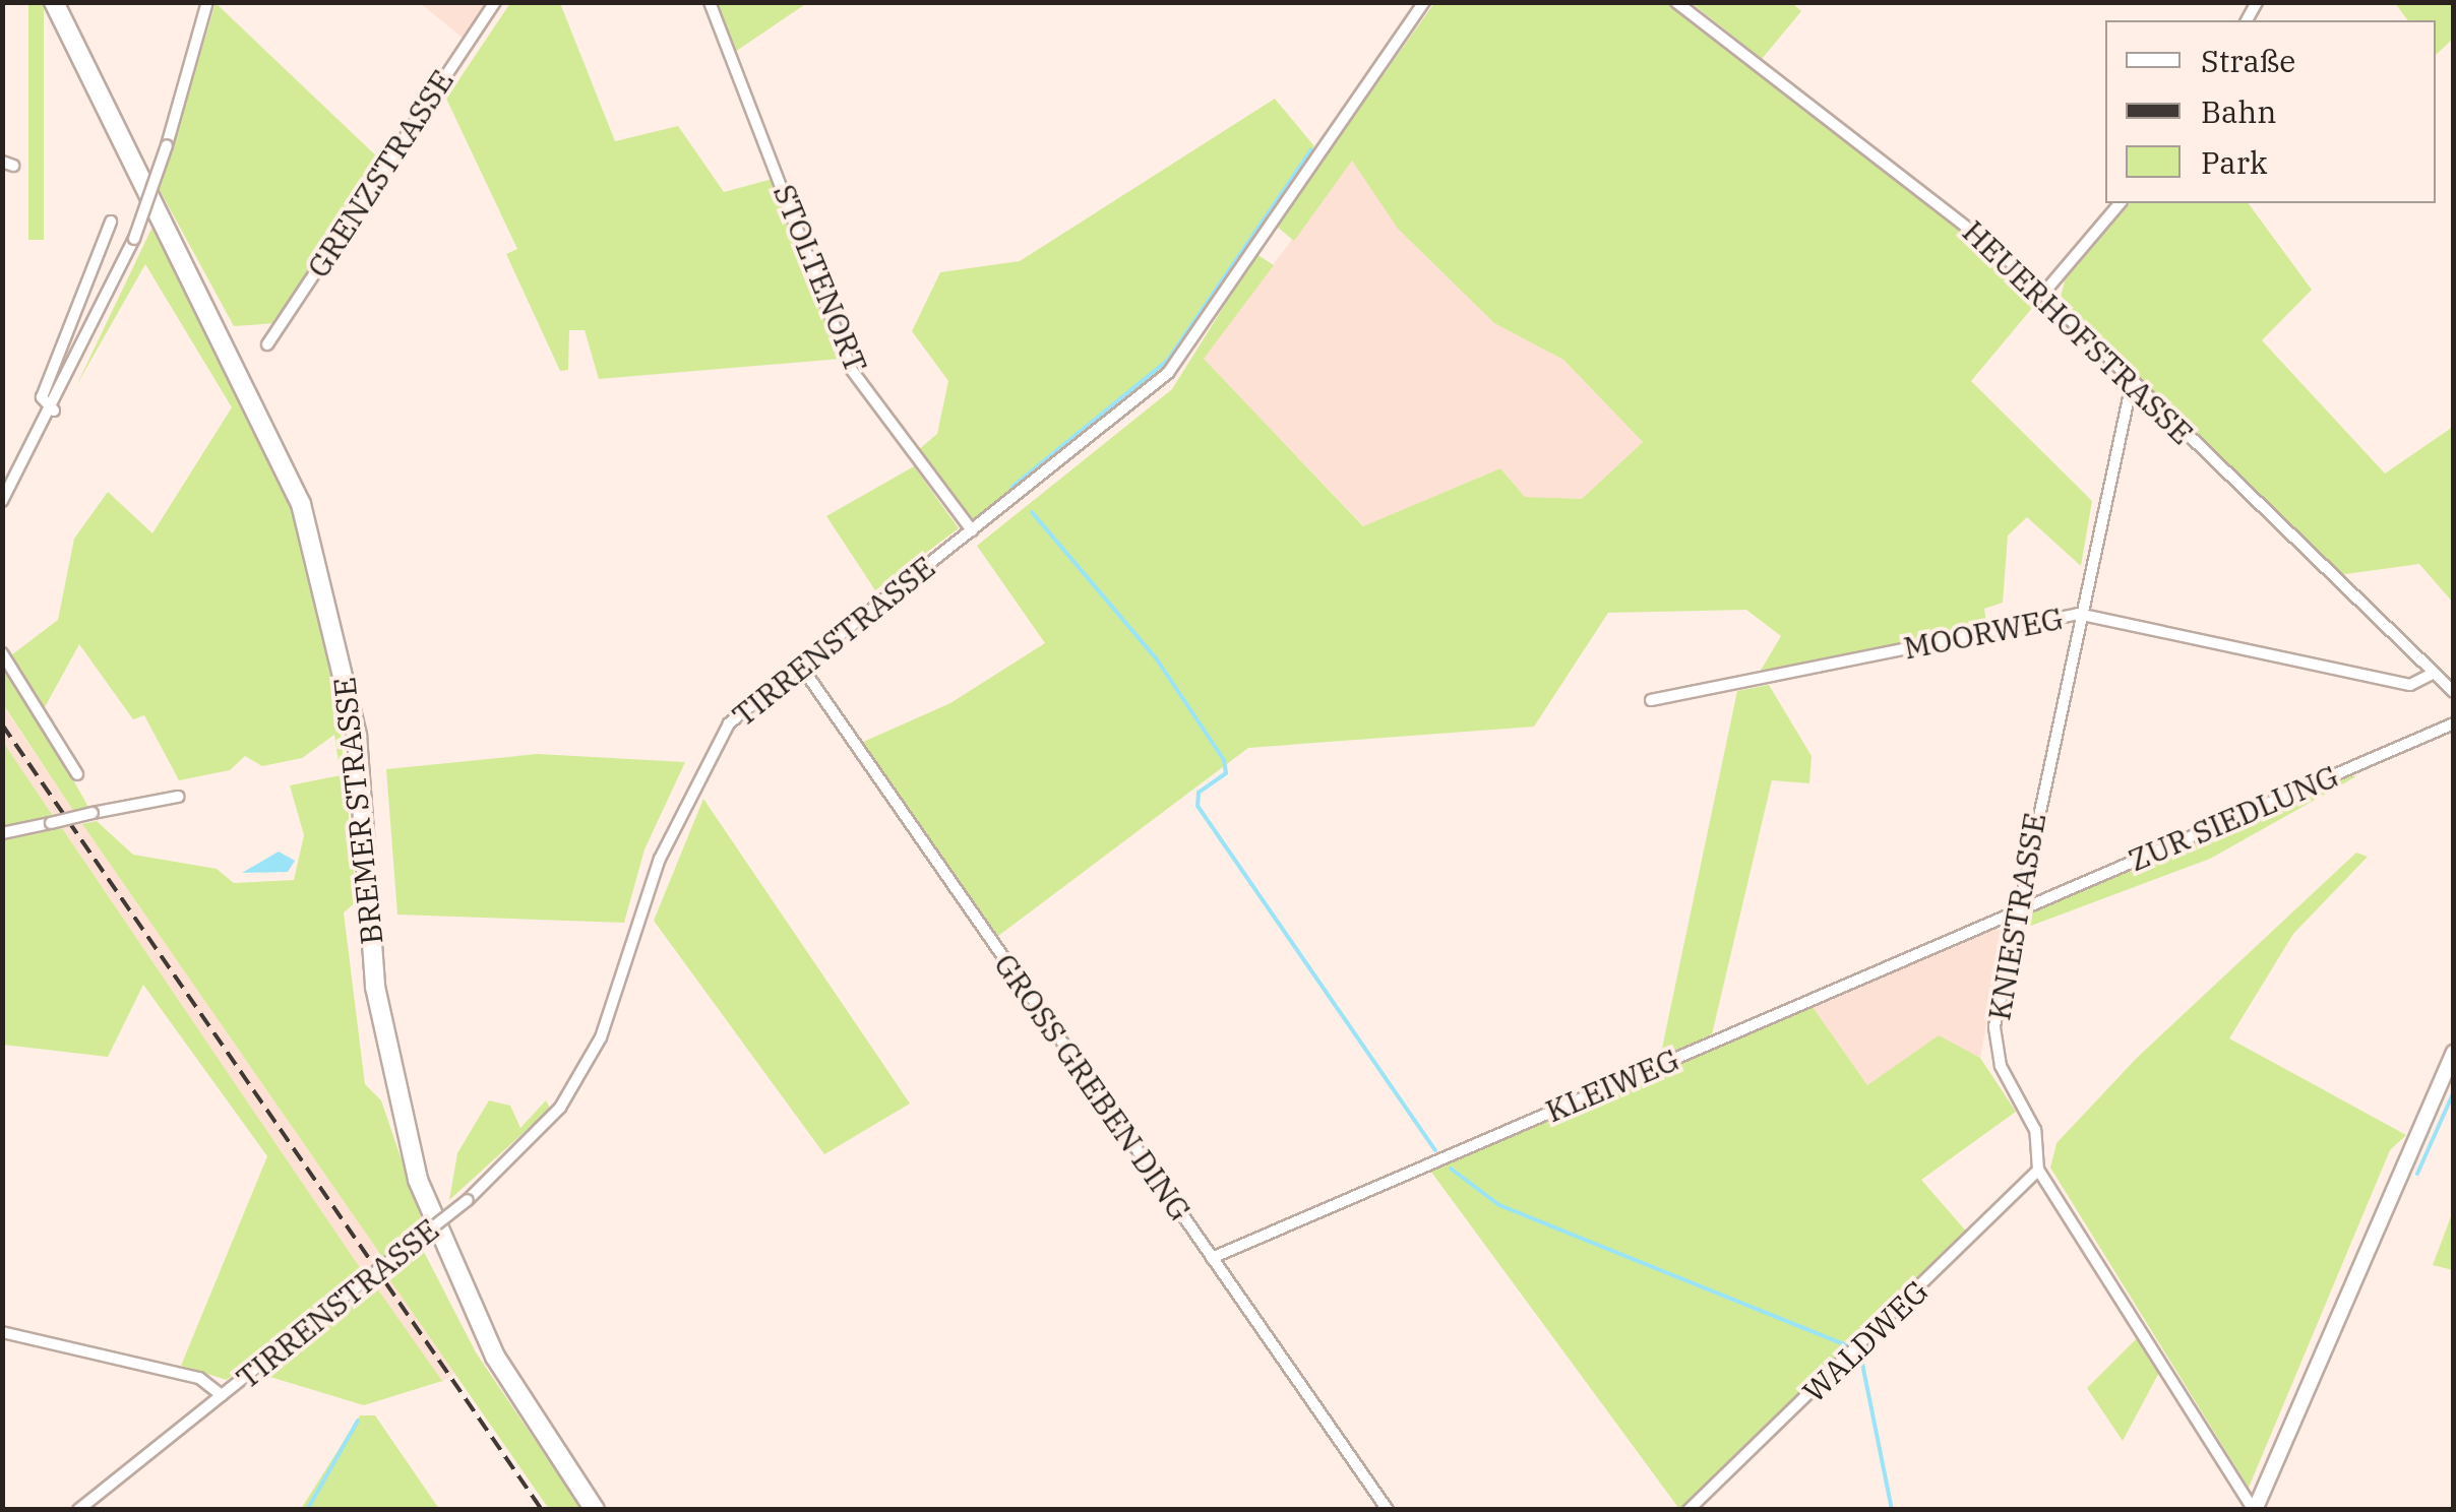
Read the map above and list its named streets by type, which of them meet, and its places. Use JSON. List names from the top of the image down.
{
  "streets": {
    "main road": ["BREMER STRASSE"],
    "street": [
      "GRENZSTRASSE",
      "STOLTENORT",
      "HEUERHOFSTRASSE",
      "MOORWEG",
      "TIRRENSTRASSE",
      "ZUR SIEDLUNG",
      "KNIESTRASSE",
      "KLEIWEG",
      "GROSS GREBEN DING",
      "WALDWEG"
    ]
  },
  "crossings": [
    ["STOLTENORT", "TIRRENSTRASSE"],
    ["HEUERHOFSTRASSE", "MOORWEG"],
    ["HEUERHOFSTRASSE", "KNIESTRASSE"],
    ["MOORWEG", "KNIESTRASSE"],
    ["TIRRENSTRASSE", "GROSS GREBEN DING"],
    ["ZUR SIEDLUNG", "KNIESTRASSE"],
    ["ZUR SIEDLUNG", "KLEIWEG"],
    ["KNIESTRASSE", "KLEIWEG"],
    ["KNIESTRASSE", "WALDWEG"],
    ["KLEIWEG", "GROSS GREBEN DING"]
  ],
  "legend": ["Straße", "Bahn", "Park"]
}
